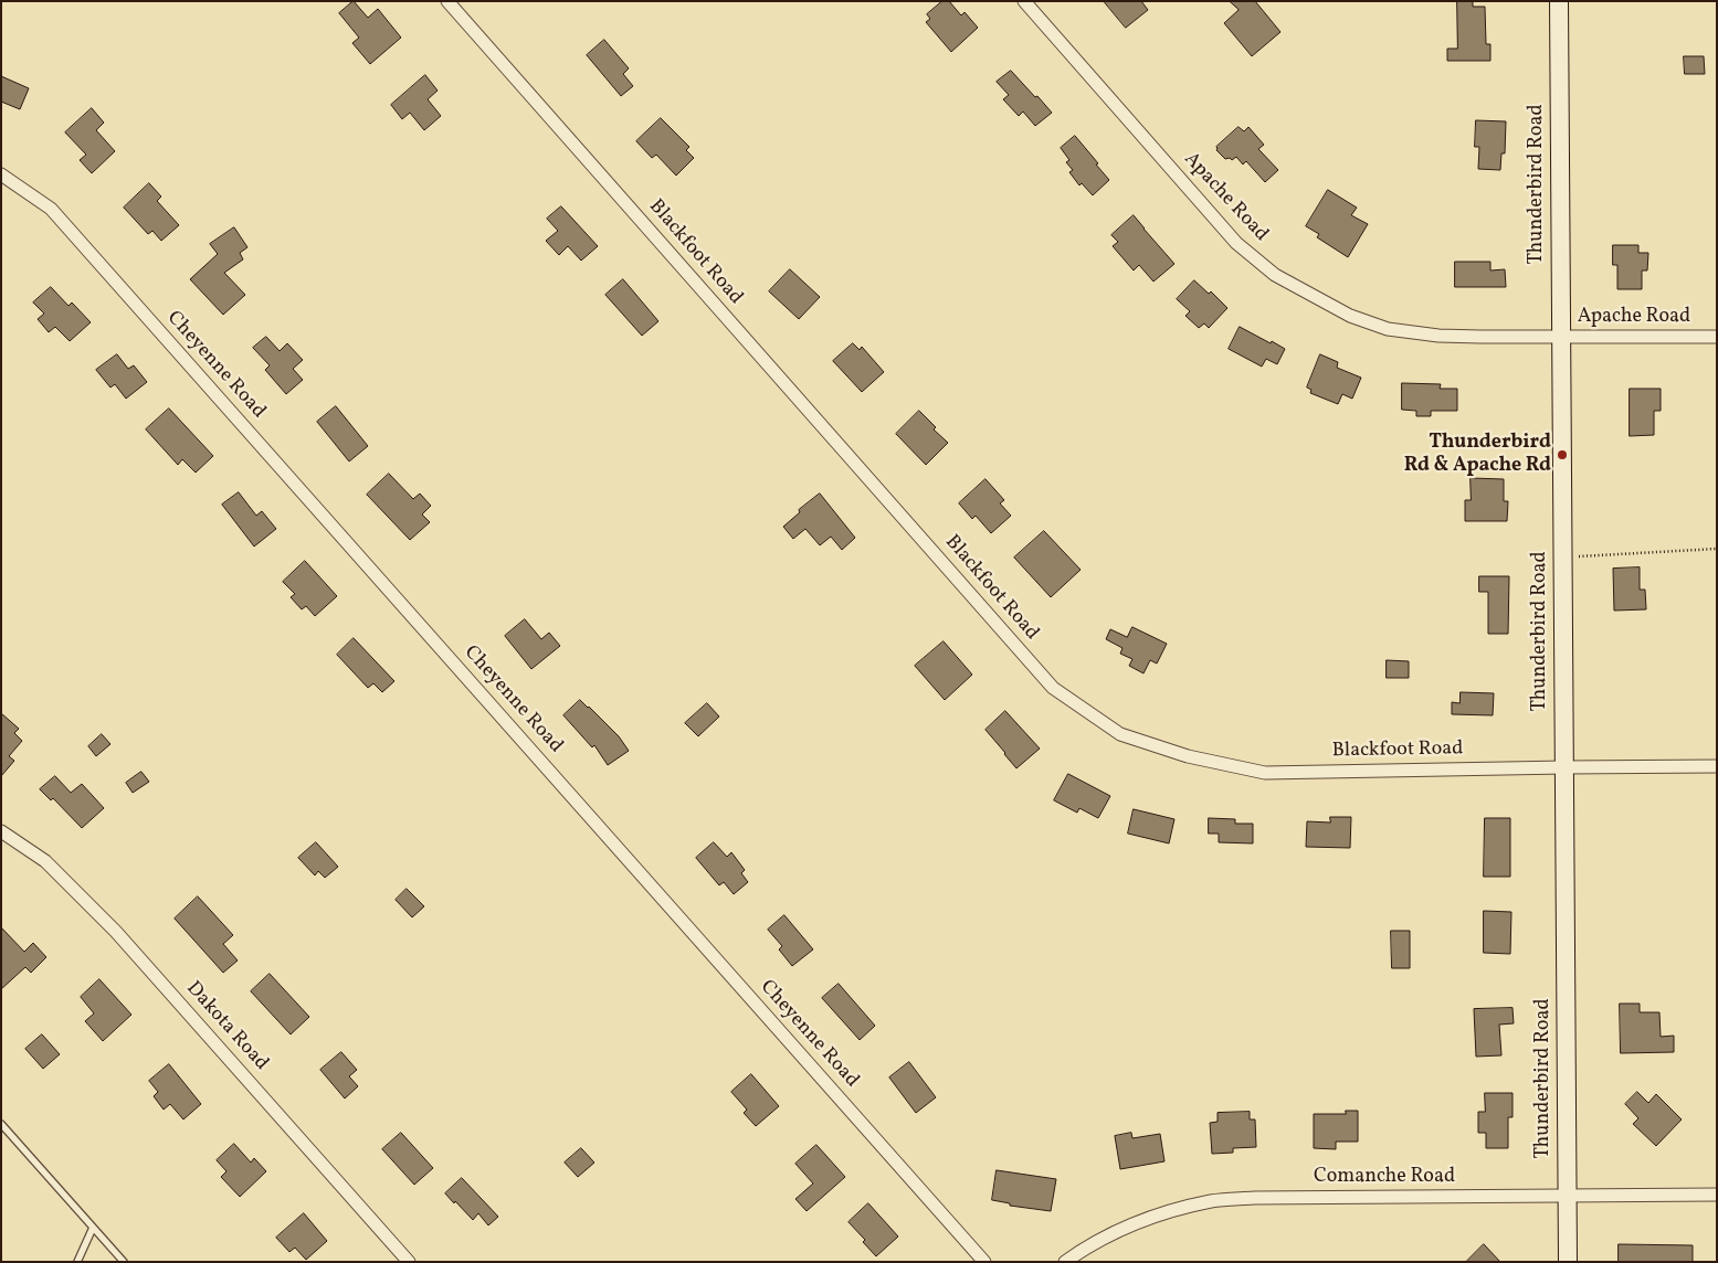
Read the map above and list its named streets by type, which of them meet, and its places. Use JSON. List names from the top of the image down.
{
  "streets": {
    "main road": ["Thunderbird Road"],
    "street": [
      "Apache Road",
      "Blackfoot Road",
      "Cheyenne Road",
      "Dakota Road",
      "Comanche Road"
    ]
  },
  "crossings": [
    ["Thunderbird Road", "Apache Road"],
    ["Thunderbird Road", "Blackfoot Road"],
    ["Thunderbird Road", "Comanche Road"]
  ],
  "places": ["Thunderbird Rd & Apache Rd"]
}
